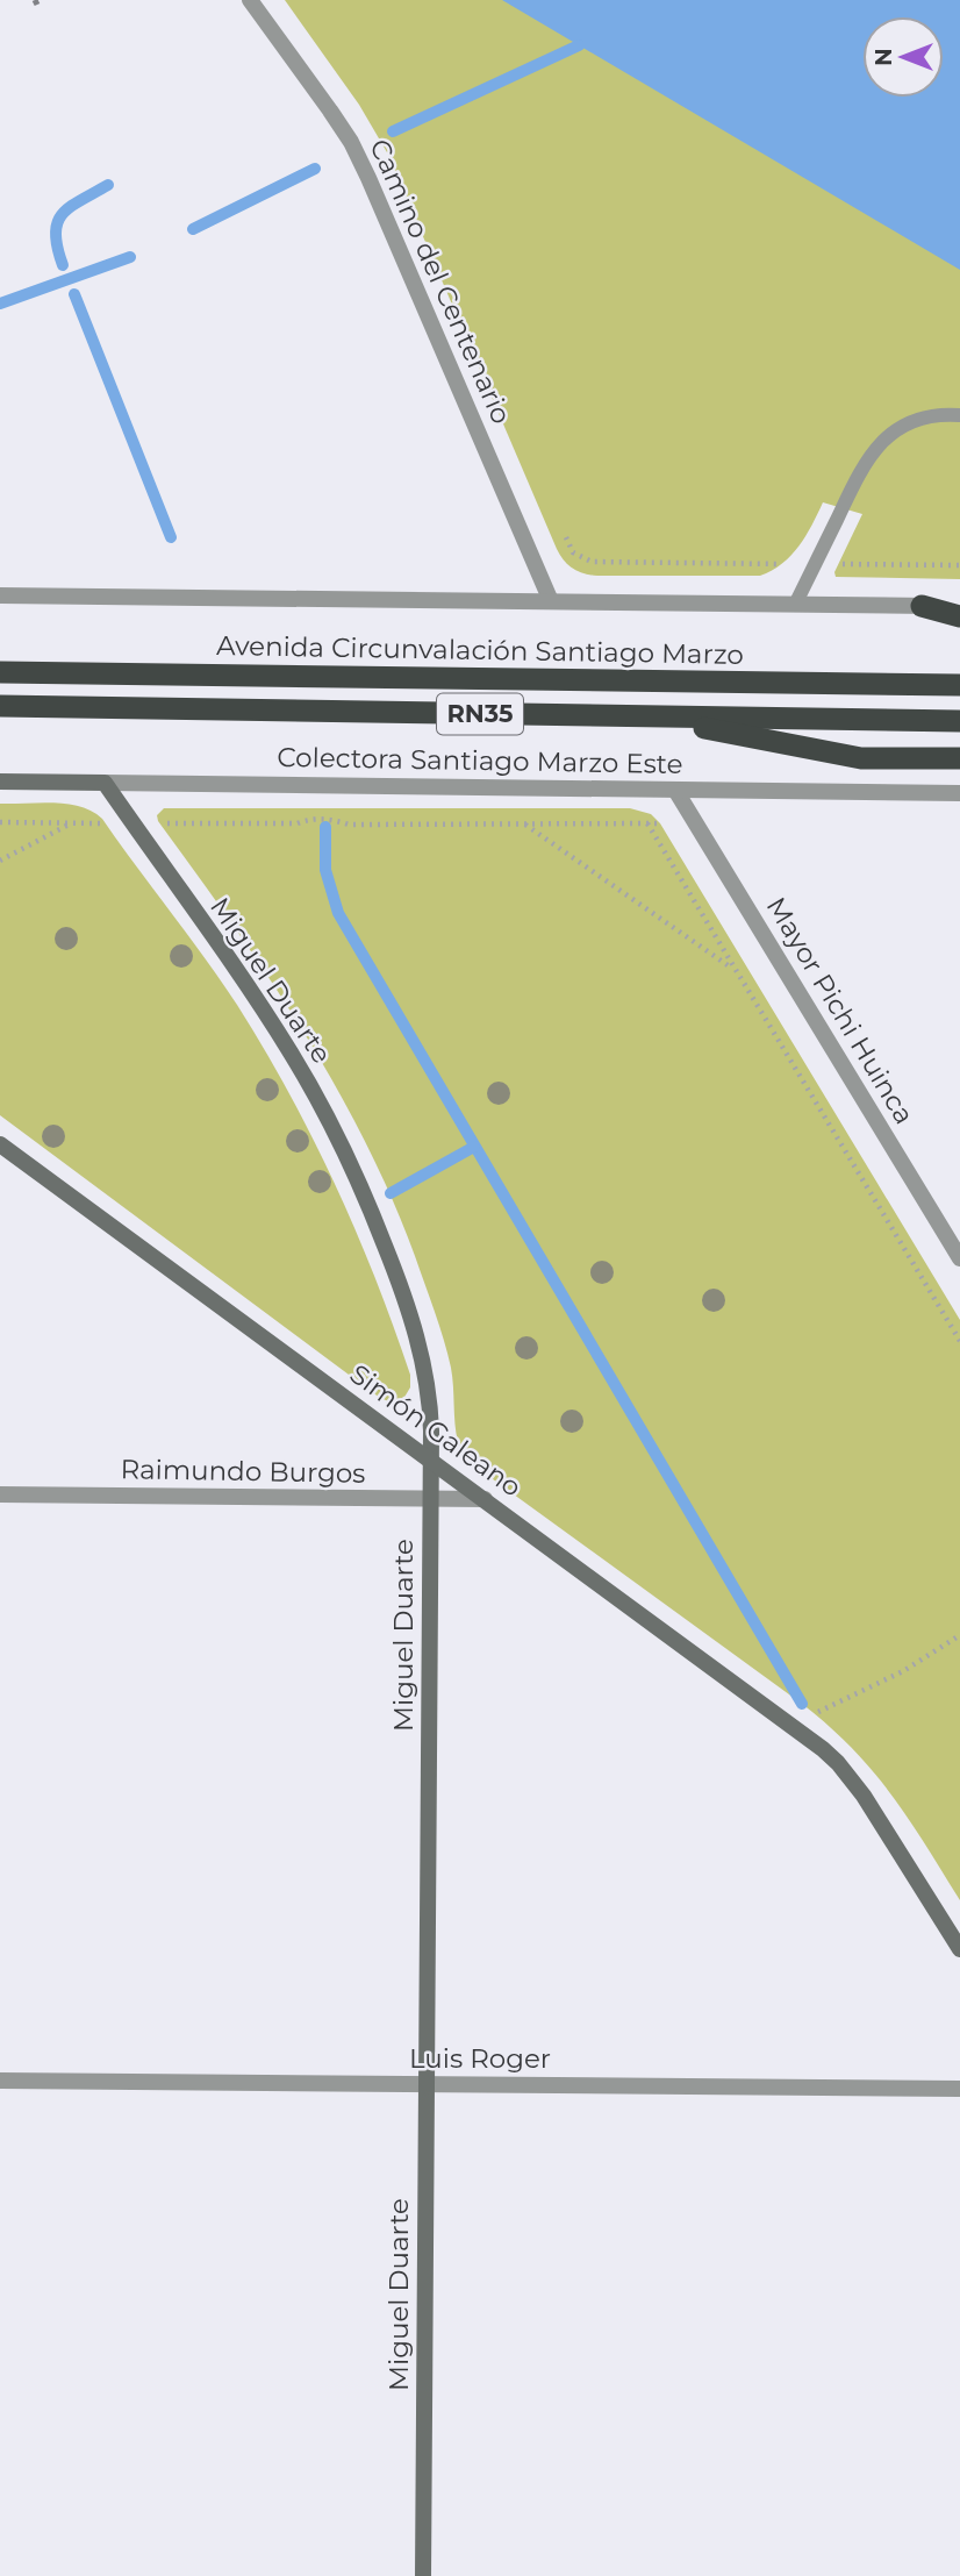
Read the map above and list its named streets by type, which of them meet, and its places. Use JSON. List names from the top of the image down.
{
  "streets": {
    "highway": ["Avenida Circunvalación Santiago Marzo", "RN35"],
    "main road": ["Colectora Santiago Marzo Este", "Miguel Duarte", "Simón Galeano"],
    "street": [
      "Camino del Centenario",
      "Mayor Pichi Huinca",
      "Raimundo Burgos",
      "Luis Roger"
    ]
  },
  "crossings": [
    ["Colectora Santiago Marzo Este", "Miguel Duarte"],
    ["Colectora Santiago Marzo Este", "Mayor Pichi Huinca"],
    ["Miguel Duarte", "Simón Galeano"],
    ["Miguel Duarte", "Raimundo Burgos"],
    ["Miguel Duarte", "Luis Roger"],
    ["Simón Galeano", "Raimundo Burgos"]
  ],
  "north": "left"
}
